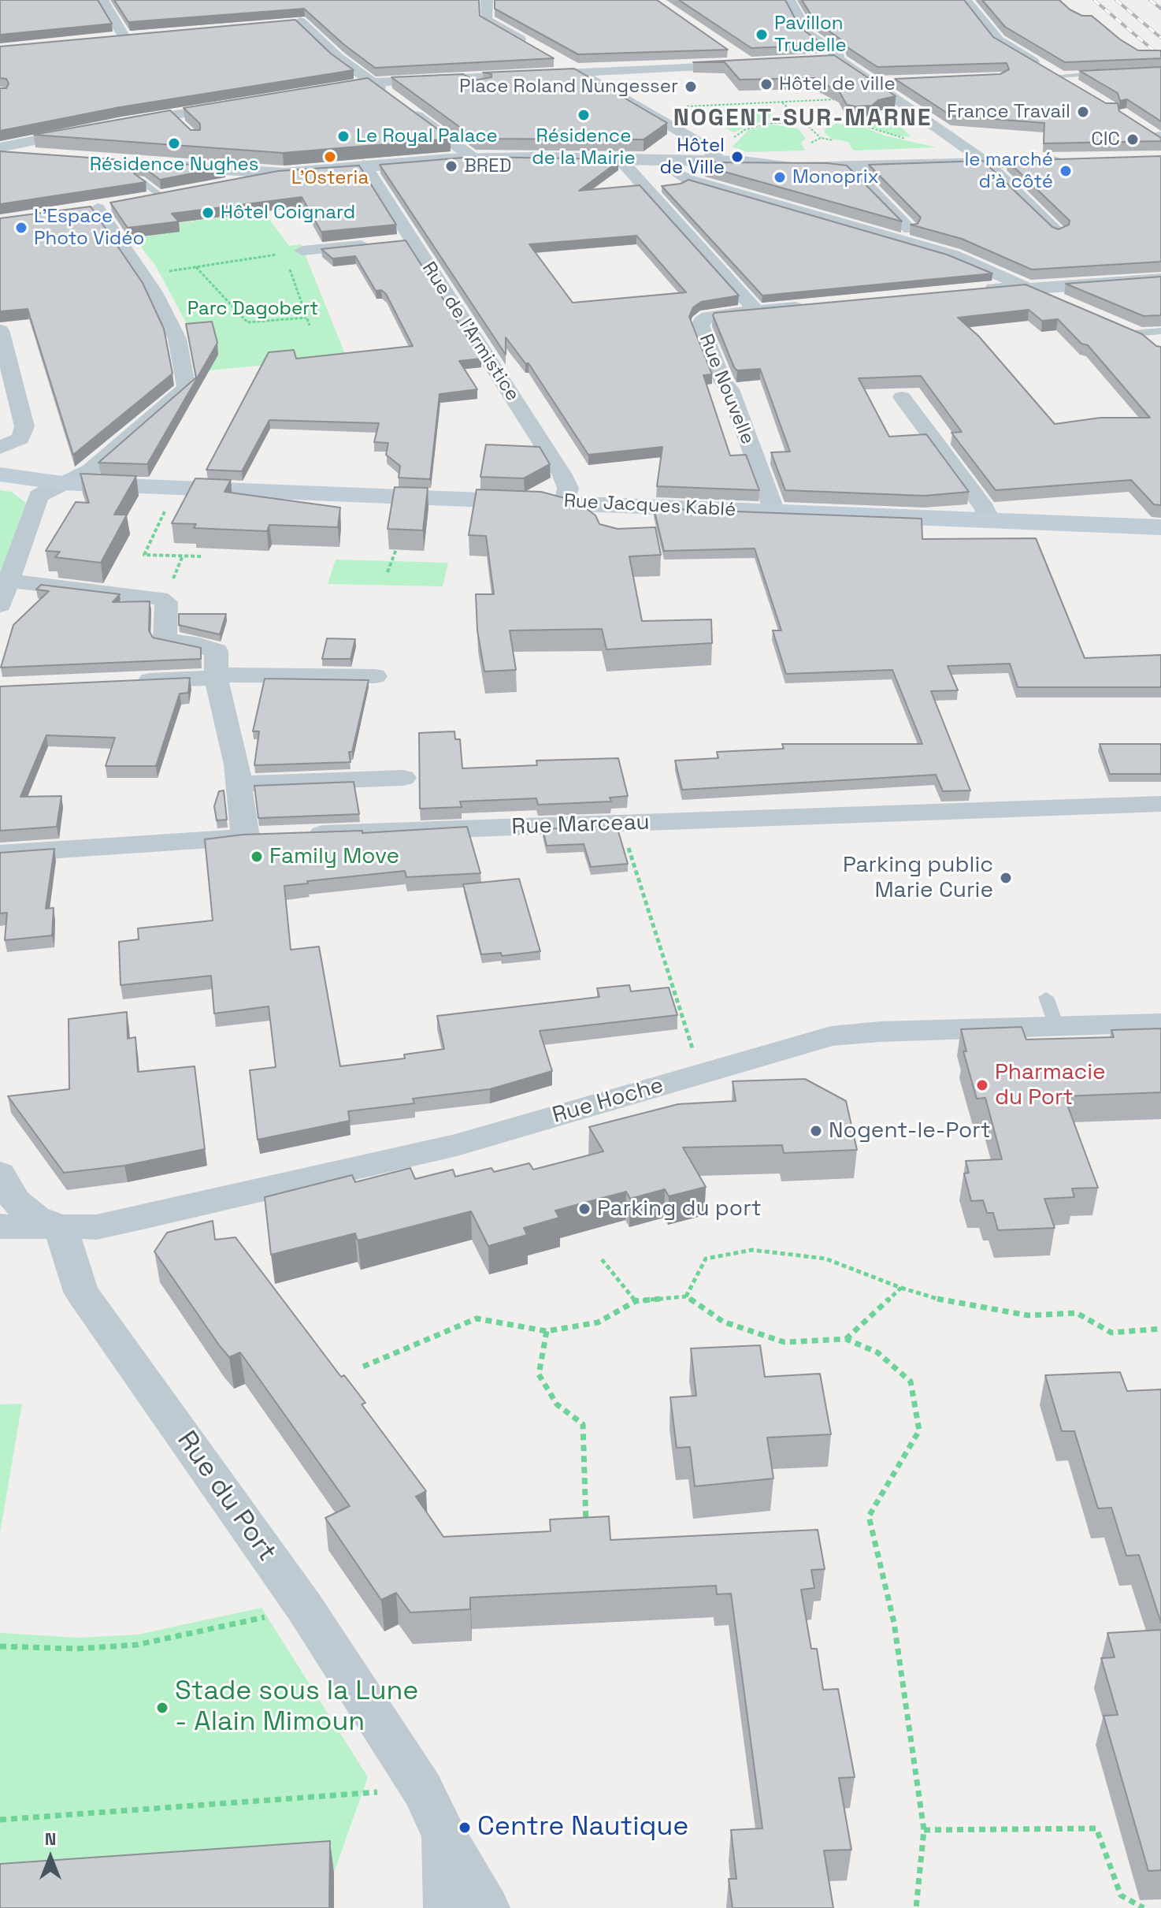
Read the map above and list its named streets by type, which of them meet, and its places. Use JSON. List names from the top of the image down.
{
  "streets": {
    "main road": ["Rue Jacques Kablé"],
    "street": [
      "Rue de l'Armistice",
      "Rue Nouvelle",
      "Rue Marceau",
      "Rue Hoche",
      "Rue du Port"
    ]
  },
  "crossings": [
    ["Rue de l'Armistice", "Rue Jacques Kablé"],
    ["Rue Nouvelle", "Rue Jacques Kablé"],
    ["Rue Hoche", "Rue du Port"]
  ],
  "districts": ["NOGENT-SUR-MARNE"],
  "parks": ["Parc Dagobert"],
  "places": [
    "Pavillon Trudelle",
    "Hôtel de ville",
    "Place Roland Nungesser",
    "France Travail",
    "Résidence de la Mairie",
    "Le Royal Palace",
    "CIC",
    "Résidence Nughes",
    "L'Osteria",
    "Hôtel de Ville",
    "BRED",
    "le marché d'à côté",
    "Monoprix",
    "Hôtel Coignard",
    "L'Espace Photo Vidéo",
    "Family Move",
    "Parking public Marie Curie",
    "Pharmacie du Port",
    "Nogent-le-Port",
    "Parking du port",
    "Stade sous la Lune - Alain Mimoun",
    "Centre Nautique"
  ],
  "north": "top"
}
